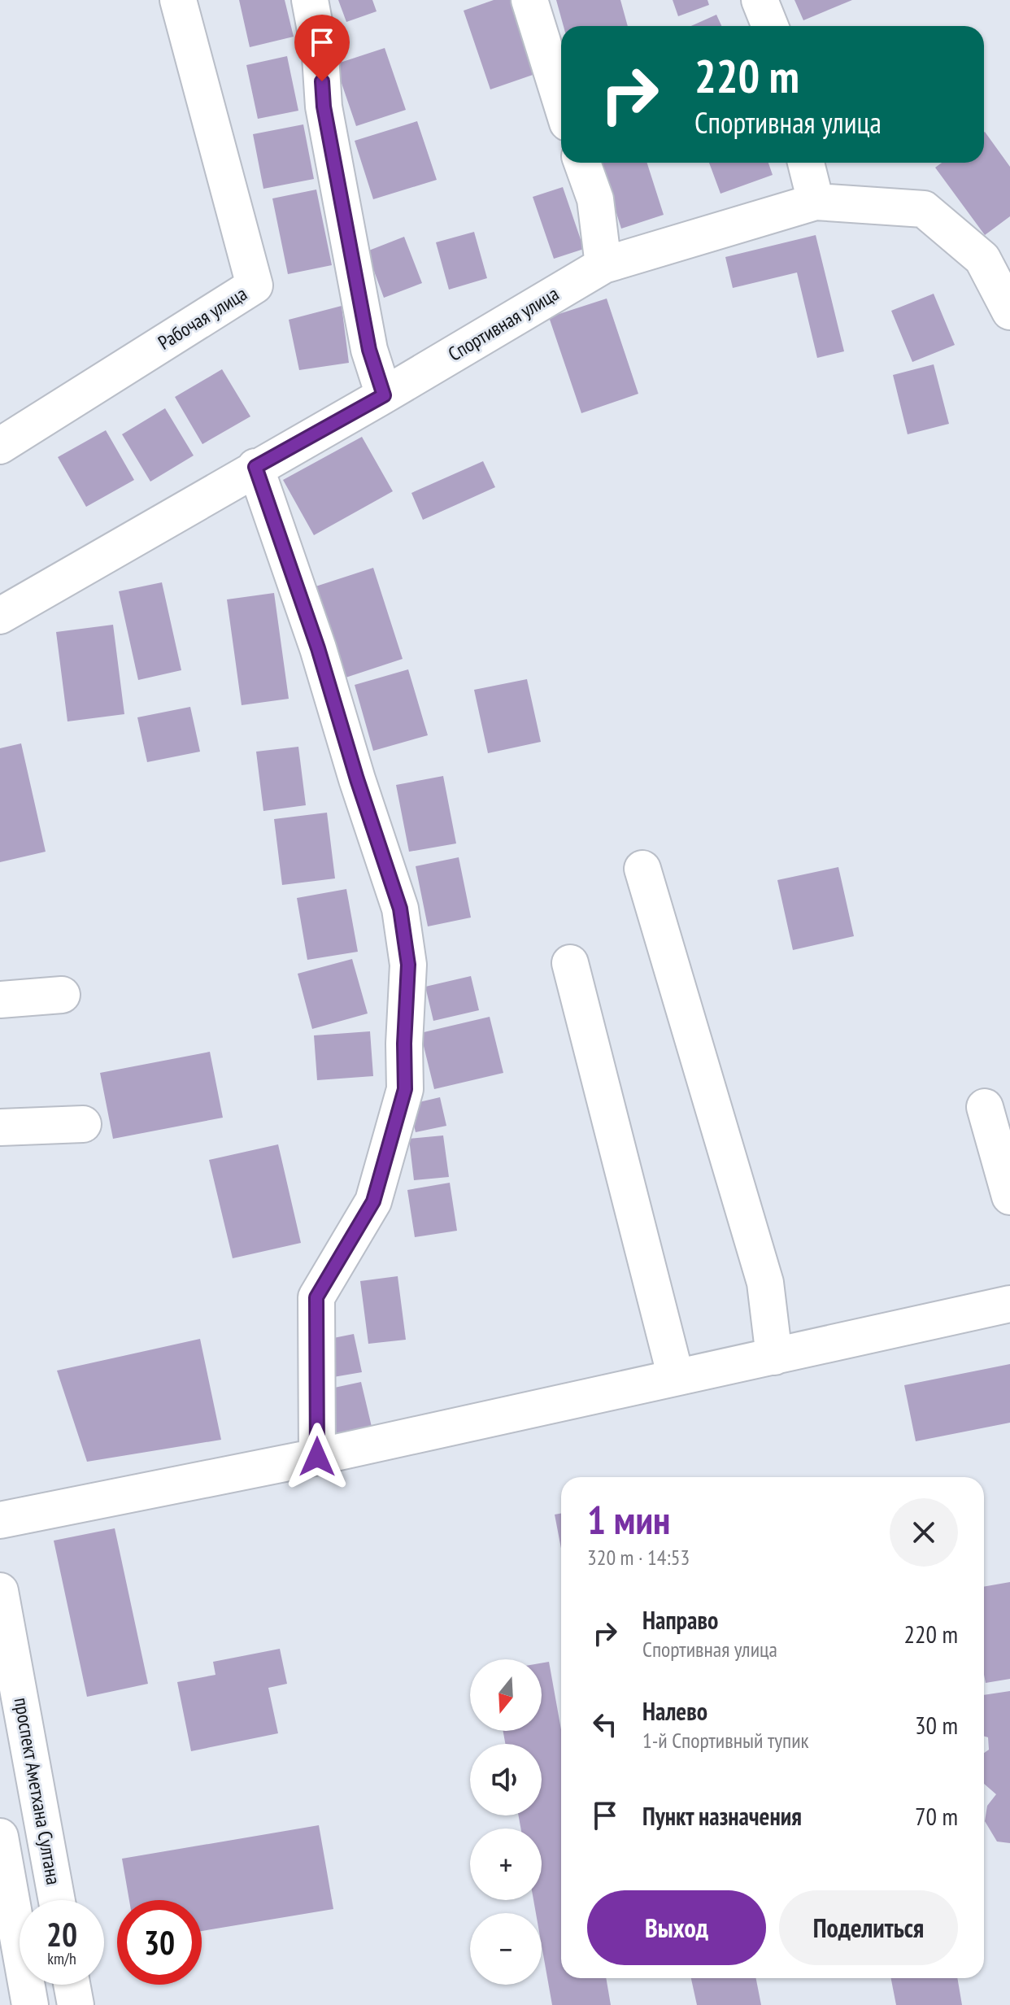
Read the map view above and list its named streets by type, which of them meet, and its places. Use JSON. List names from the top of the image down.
{
  "streets": {
    "street": ["Рабочая улица", "Спортивная улица", "проспект Аметхана Султана"]
  },
  "north": "bottom",
  "page": {
    "turn": ["220 m", "Спортивная улица"],
    "heading": ["1 мин", "320 m · 14:53"],
    "list": [
      {
        "name": "Направо",
        "note": "Спортивная улица",
        "value": "220 m"
      },
      {
        "name": "Налево",
        "note": "1-й Спортивный тупик",
        "value": "30 m"
      },
      {
        "name": "Пункт назначения",
        "value": "70 m"
      }
    ],
    "map_buttons": ["+", "−"],
    "buttons": ["Выход", "Поделиться"],
    "speed": "20 km/h",
    "limit": "30"
  }
}
